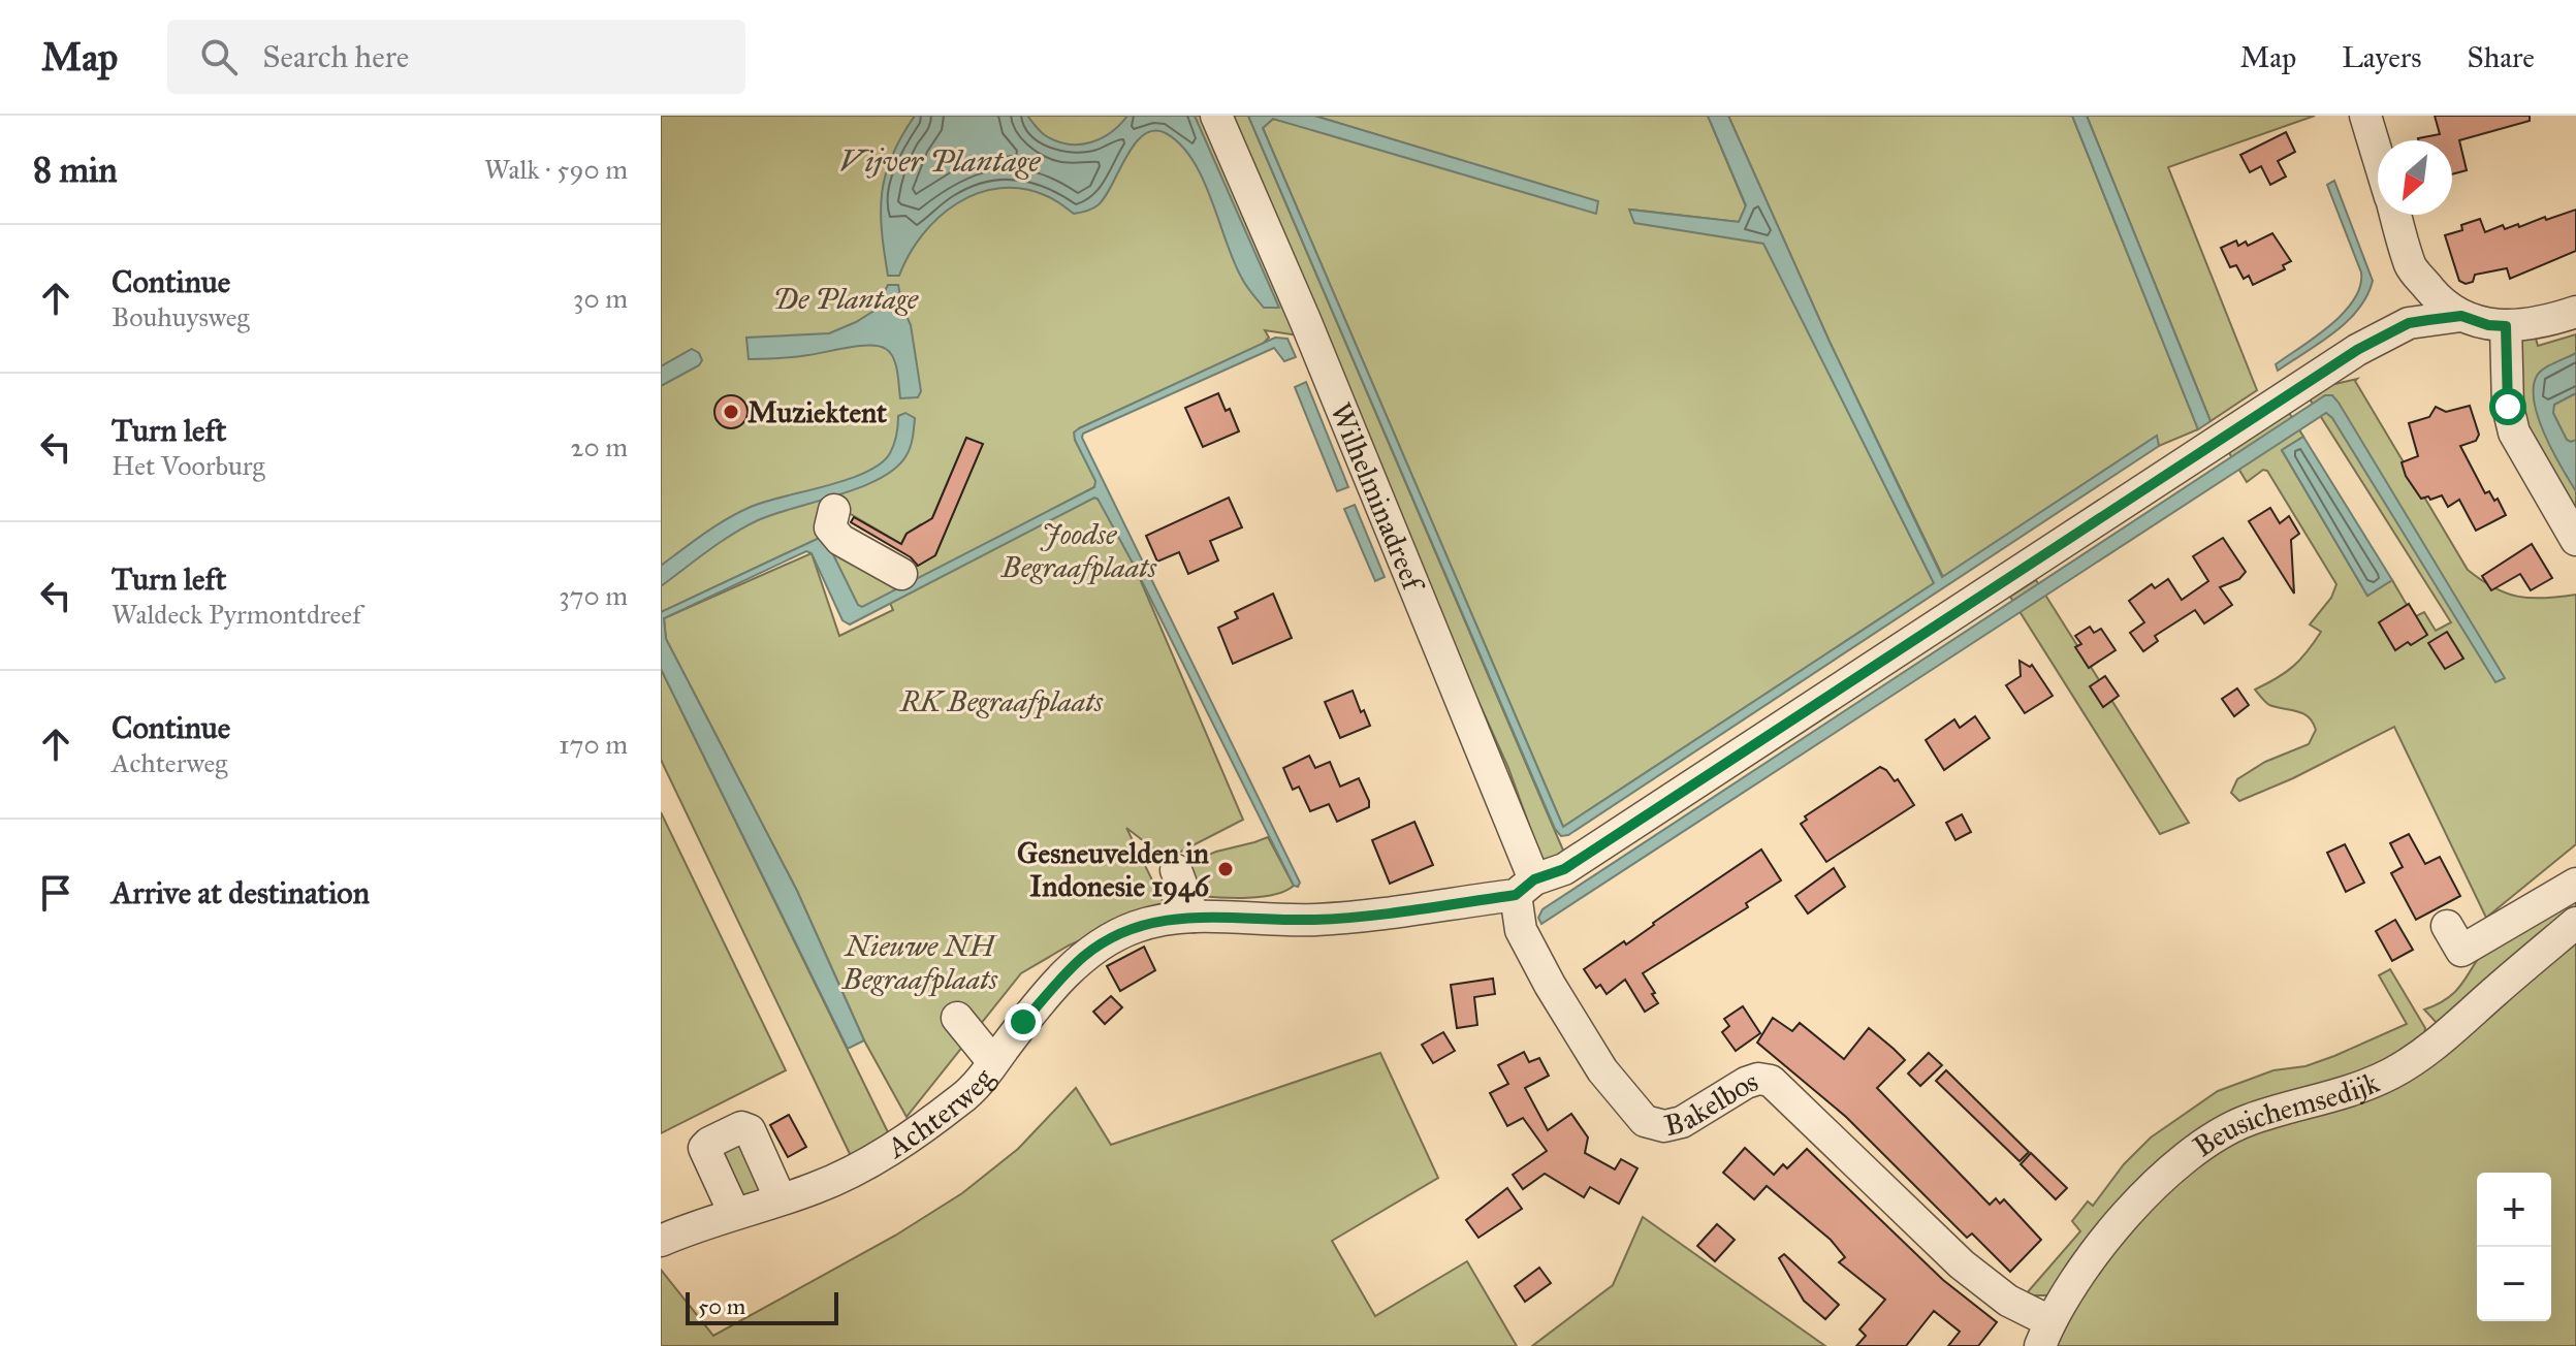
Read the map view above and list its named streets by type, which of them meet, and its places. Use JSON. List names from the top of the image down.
{
  "streets": {
    "street": [
      "Wilhelminadreef",
      "Bakelbos",
      "Achterweg",
      "Beusichemsedijk"
    ]
  },
  "crossings": [
    ["Wilhelminadreef", "Bakelbos"],
    ["Wilhelminadreef", "Achterweg"],
    ["Bakelbos", "Achterweg"],
    ["Bakelbos", "Beusichemsedijk"]
  ],
  "water": ["Vijver Plantage"],
  "parks": [
    "De Plantage",
    "Joodse Begraafplaats",
    "RK Begraafplaats",
    "Nieuwe NH Begraafplaats"
  ],
  "places": ["Muziektent", "Gesneuvelden in Indonesie 1946"],
  "scale_bar": "50 m",
  "north": "bottom left",
  "page": {
    "header": "Map",
    "search": "Search here",
    "nav": ["Map", "Layers", "Share"],
    "heading": ["8 min", "Walk · 590 m"],
    "list": [
      ["Continue", "Bouhuysweg", "30 m"],
      ["Turn left", "Het Voorburg", "20 m"],
      ["Turn left", "Waldeck Pyrmontdreef", "370 m"],
      ["Continue", "Achterweg", "170 m"],
      "Arrive at destination"
    ],
    "map_buttons": ["+", "−"],
    "scale": "50 m"
  }
}
